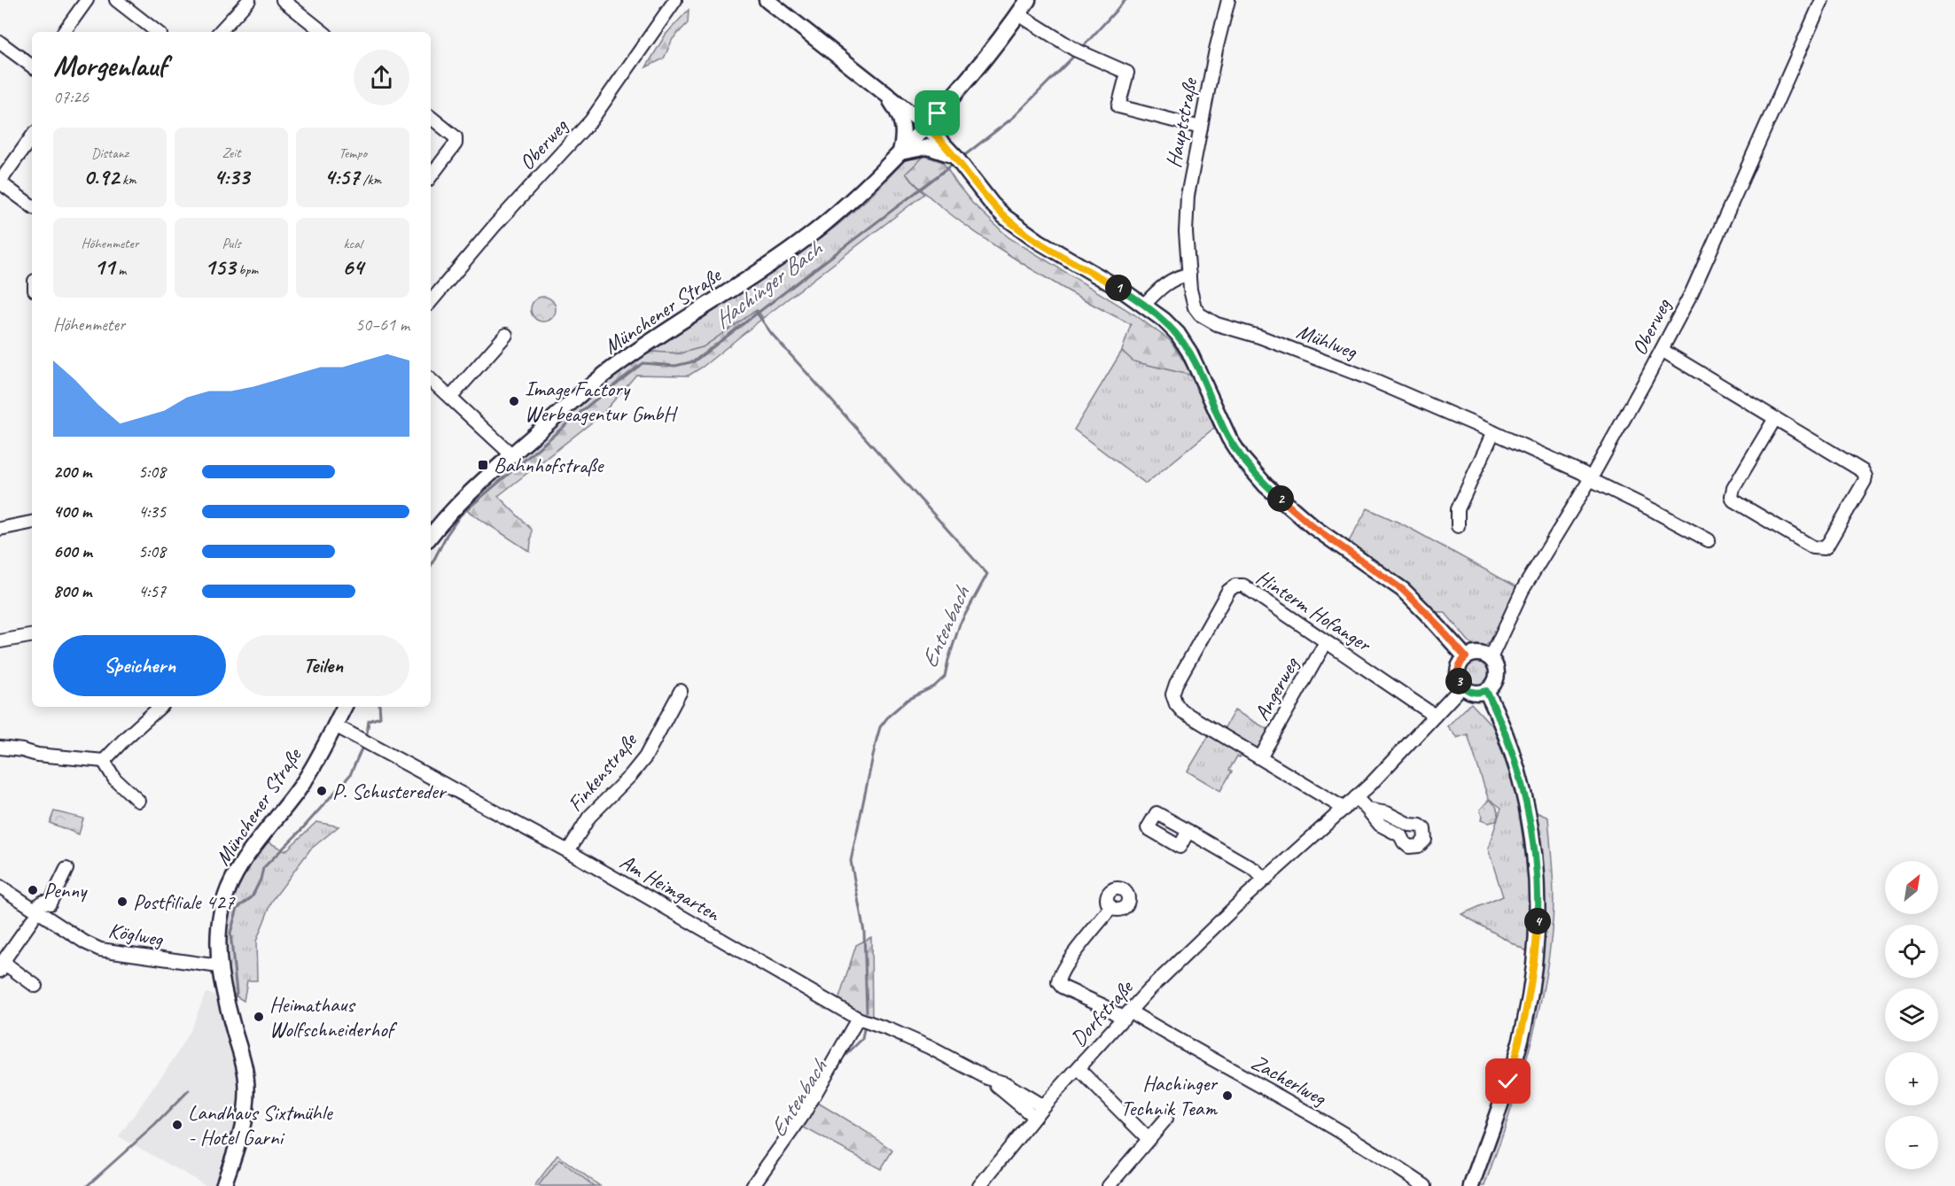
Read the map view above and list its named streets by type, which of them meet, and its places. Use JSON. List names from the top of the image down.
{
  "streets": {
    "main road": ["Münchener Straße"],
    "street": [
      "Hauptstraße",
      "Oberweg",
      "Mühlweg",
      "Hinterm Hofanger",
      "Angerweg",
      "Finkenstraße",
      "Am Heimgarten",
      "Köglweg",
      "Dorfstraße",
      "Zacherlweg"
    ]
  },
  "crossings": [
    ["Hauptstraße", "Mühlweg"],
    ["Oberweg", "Mühlweg"],
    ["Oberweg", "Dorfstraße"],
    ["Münchener Straße", "Am Heimgarten"],
    ["Münchener Straße", "Köglweg"],
    ["Hinterm Hofanger", "Angerweg"],
    ["Hinterm Hofanger", "Dorfstraße"],
    ["Finkenstraße", "Am Heimgarten"],
    ["Am Heimgarten", "Dorfstraße"],
    ["Dorfstraße", "Zacherlweg"]
  ],
  "water": ["Hachinger Bach", "Entenbach"],
  "places": {
    "other": [
      "Image Factory Werbeagentur GmbH",
      "P. Schustereder",
      "Penny",
      "Postfiliale 427",
      "Heimathaus Wolfschneiderhof",
      "Hachinger Technik Team",
      "Landhaus Sixtmühle - Hotel Garni"
    ],
    "transit": ["Bahnhofstraße"]
  },
  "north": "top right",
  "page": {
    "heading": ["Morgenlauf", "07:26"],
    "stats": [
      ["Distanz", "0.92 km"],
      ["Zeit", "4:33"],
      ["Tempo", "4:57 /km"],
      ["Höhenmeter", "11 m"],
      ["Puls", "153 bpm"],
      ["kcal", "64"]
    ],
    "pins": [
      "1",
      "2",
      "3",
      "4"
    ],
    "chart": ["Höhenmeter", "50–61 m"],
    "list": [
      {
        "name": "200 m",
        "note": "5:08"
      },
      {
        "name": "400 m",
        "note": "4:35"
      },
      {
        "name": "600 m",
        "note": "5:08"
      },
      {
        "name": "800 m",
        "note": "4:57"
      }
    ],
    "buttons": ["Speichern", "Teilen"],
    "map_buttons": ["+", "−"]
  }
}
